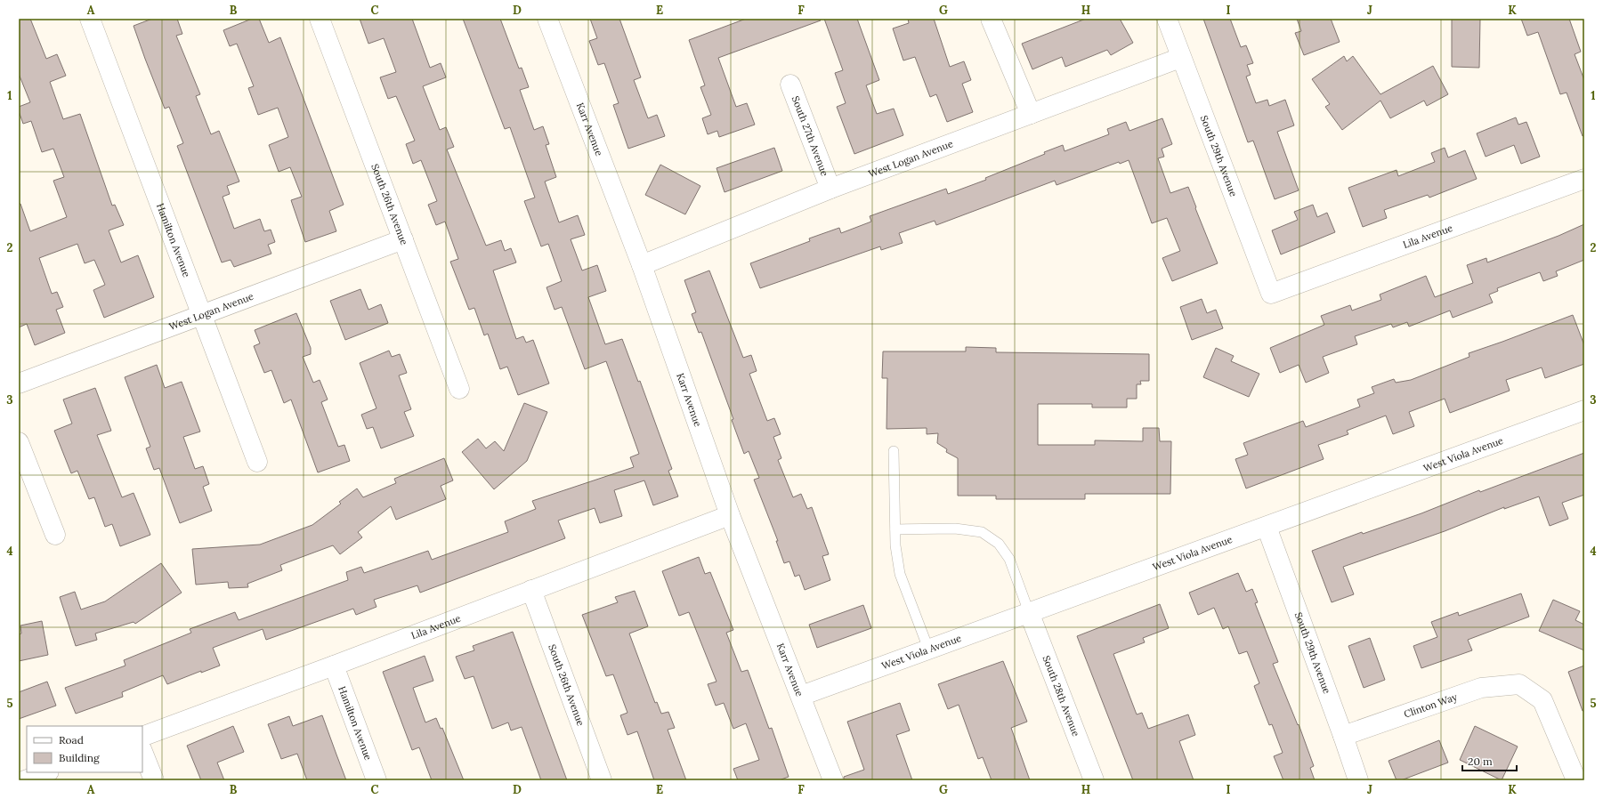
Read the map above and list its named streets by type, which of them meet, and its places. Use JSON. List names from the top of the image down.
{
  "streets": {
    "street": [
      "Karr Avenue",
      "South 27th Avenue",
      "South 29th Avenue",
      "West Logan Avenue",
      "South 26th Avenue",
      "Lila Avenue",
      "Hamilton Avenue",
      "West Viola Avenue",
      "South 28th Avenue",
      "Clinton Way"
    ]
  },
  "crossings": [
    ["Karr Avenue", "West Logan Avenue"],
    ["Karr Avenue", "Lila Avenue"],
    ["Karr Avenue", "West Viola Avenue"],
    ["South 27th Avenue", "West Logan Avenue"],
    ["South 29th Avenue", "West Logan Avenue"],
    ["South 29th Avenue", "Lila Avenue"],
    ["South 29th Avenue", "West Viola Avenue"],
    ["South 29th Avenue", "Clinton Way"],
    ["West Logan Avenue", "South 26th Avenue"],
    ["West Logan Avenue", "Hamilton Avenue"],
    ["South 26th Avenue", "Lila Avenue"],
    ["Lila Avenue", "Hamilton Avenue"],
    ["West Viola Avenue", "South 28th Avenue"]
  ],
  "legend": ["Road", "Building"],
  "scale_bar": "20 m",
  "grid": {
    "columns": [
      "A",
      "B",
      "C",
      "D",
      "E",
      "F",
      "G",
      "H",
      "I",
      "J",
      "K"
    ],
    "rows": [
      "1",
      "2",
      "3",
      "4",
      "5"
    ]
  }
}
